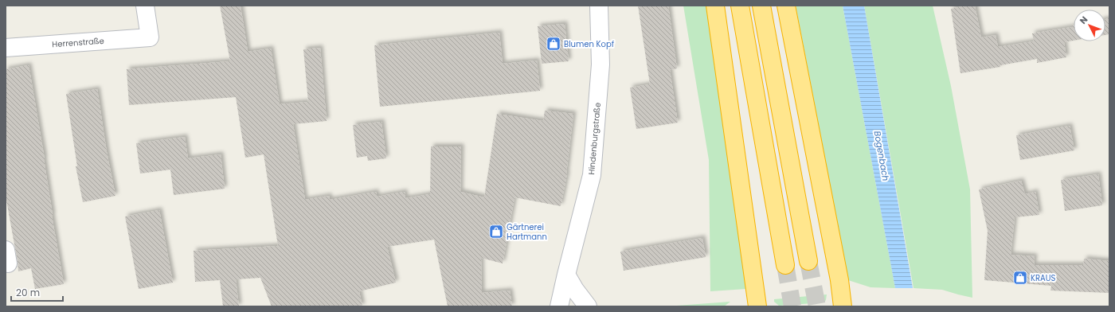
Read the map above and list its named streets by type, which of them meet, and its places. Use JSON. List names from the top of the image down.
{
  "streets": {
    "street": ["Herrenstraße", "Hindenburgstraße"]
  },
  "water": ["Bogenbach"],
  "places": {
    "shop": ["Blumen Kopf", "Gärtnerei Hartmann", "KRAUS"]
  },
  "scale_bar": "20 m",
  "north": "top left"
}
